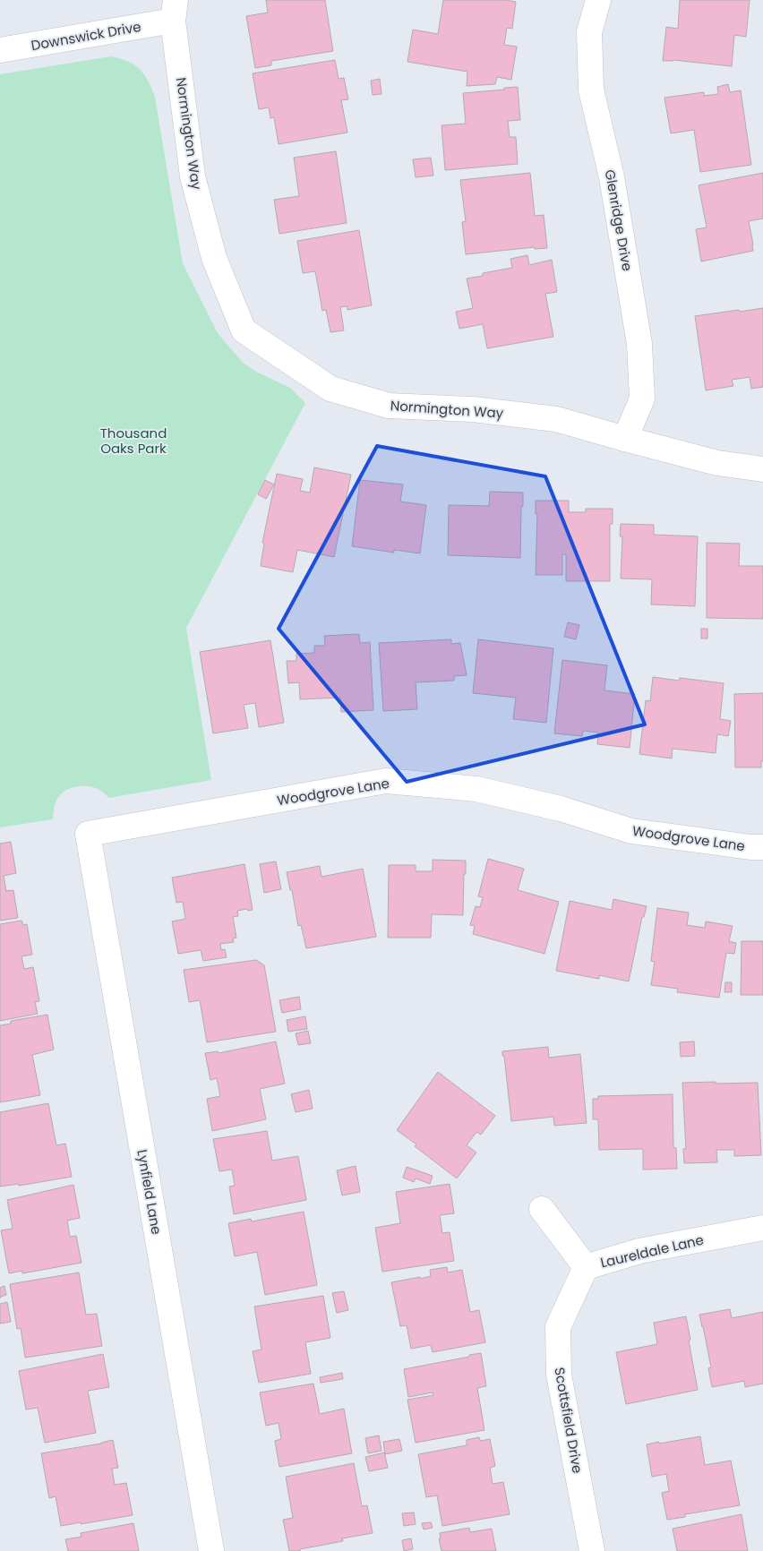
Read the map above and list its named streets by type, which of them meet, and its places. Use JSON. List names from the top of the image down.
{
  "streets": {
    "street": [
      "Downswick Drive",
      "Normington Way",
      "Glenridge Drive",
      "Woodgrove Lane",
      "Lynfield Lane",
      "Laureldale Lane",
      "Scottsfield Drive"
    ]
  },
  "crossings": [
    ["Downswick Drive", "Normington Way"],
    ["Normington Way", "Glenridge Drive"],
    ["Woodgrove Lane", "Lynfield Lane"],
    ["Laureldale Lane", "Scottsfield Drive"]
  ],
  "parks": ["Thousand Oaks Park"]
}
